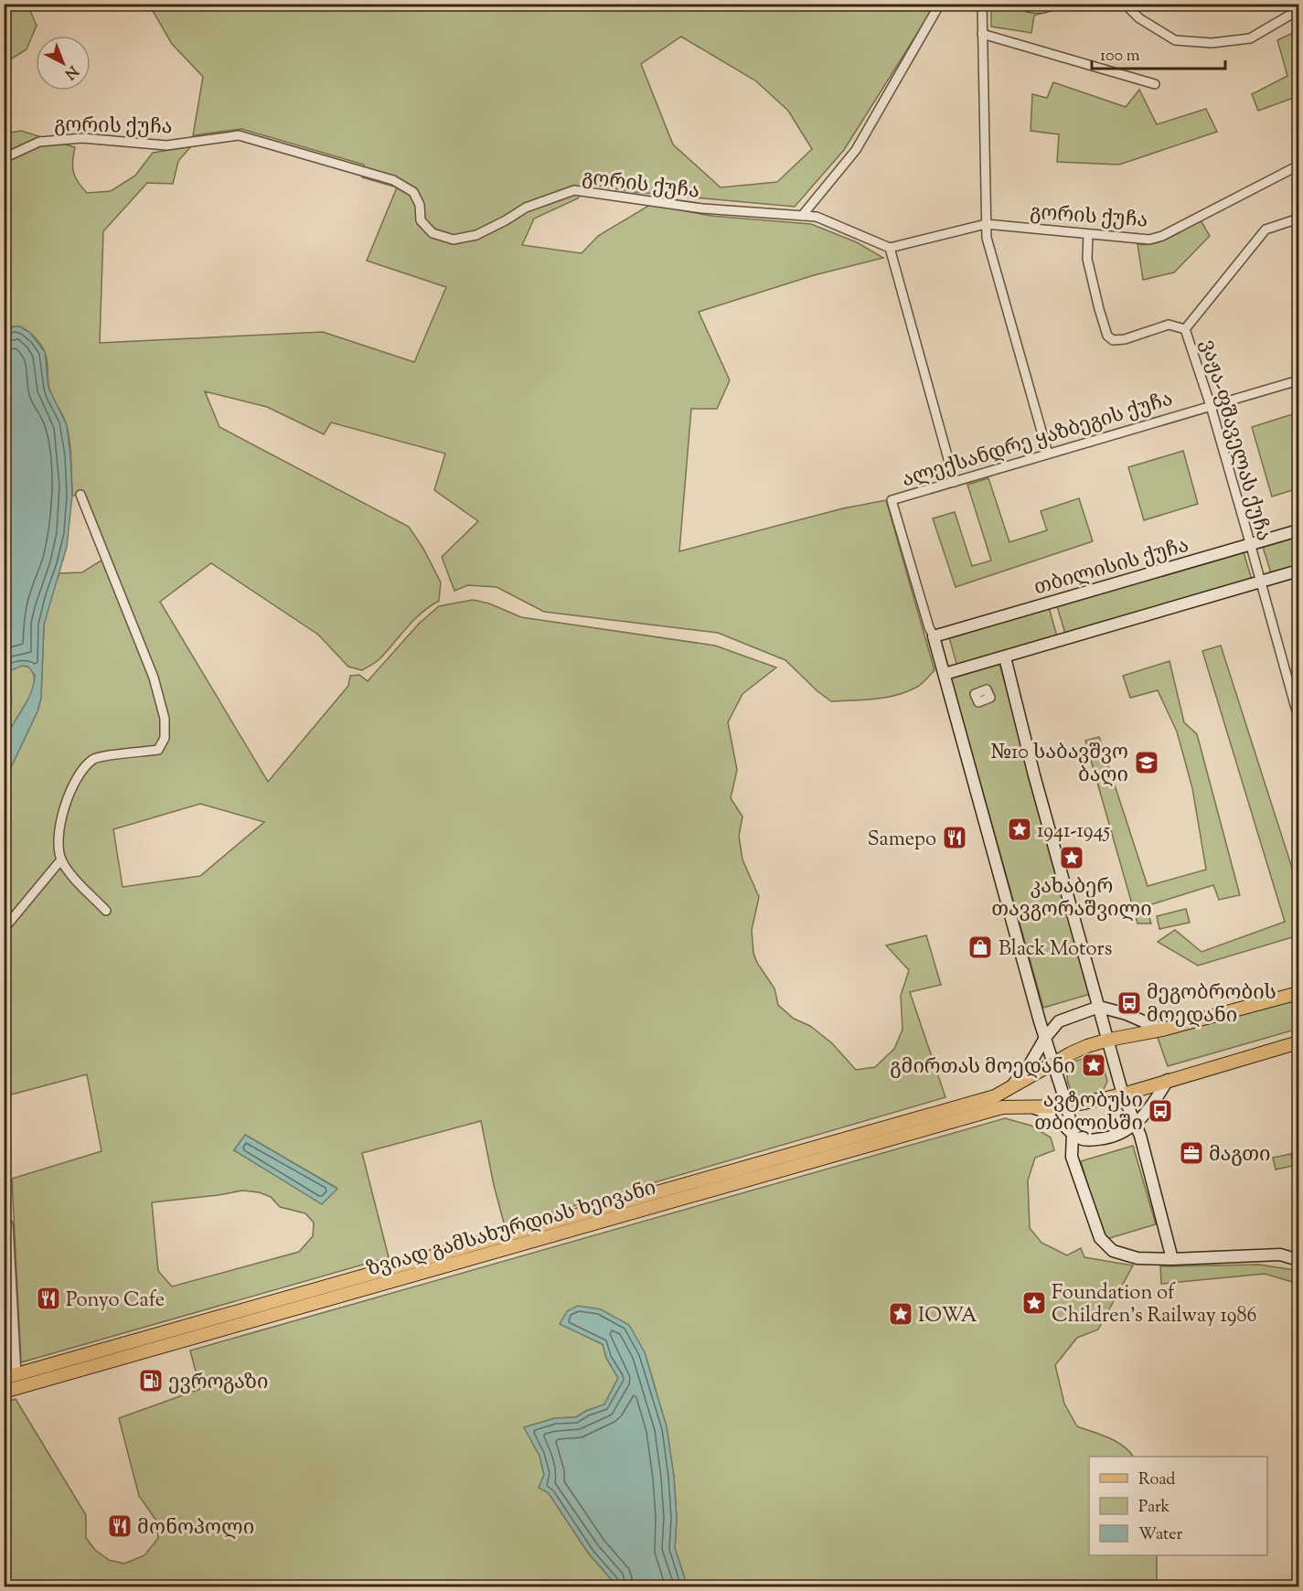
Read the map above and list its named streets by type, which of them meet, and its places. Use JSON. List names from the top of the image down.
{
  "streets": {
    "main road": ["თბილისის ქუჩა", "ზვიად გამსახურდიას ხეივანი"],
    "street": ["გორის ქუჩა", "ალექსანდრე ყაზბეგის ქუჩა", "ვაჟა-ფშაველას ქუჩა"]
  },
  "crossings": [
    ["ალექსანდრე ყაზბეგის ქუჩა", "ვაჟა-ფშაველას ქუჩა"],
    ["ალექსანდრე ყაზბეგის ქუჩა", "თბილისის ქუჩა"],
    ["ვაჟა-ფშაველას ქუჩა", "თბილისის ქუჩა"]
  ],
  "places": {
    "school or university": ["№10 საბავშვო ბაღი"],
    "place": [
      "1941-1945",
      "კახაბერ თავგორაშვილი",
      "გმირთას მოედანი",
      "Foundation of Children's Railway 1986",
      "IOWA"
    ],
    "restaurant": ["Samepo", "Ponyo Cafe", "მონოპოლი"],
    "shop": ["Black Motors"],
    "bus stop": ["მეგობრობის მოედანი", "ავტობუსი თბილისში"],
    "office": ["მაგთი"],
    "fuel station": ["ევროგაზი"]
  },
  "legend": ["Road", "Park", "Water"],
  "scale_bar": "100 m",
  "north": "bottom right"
}
